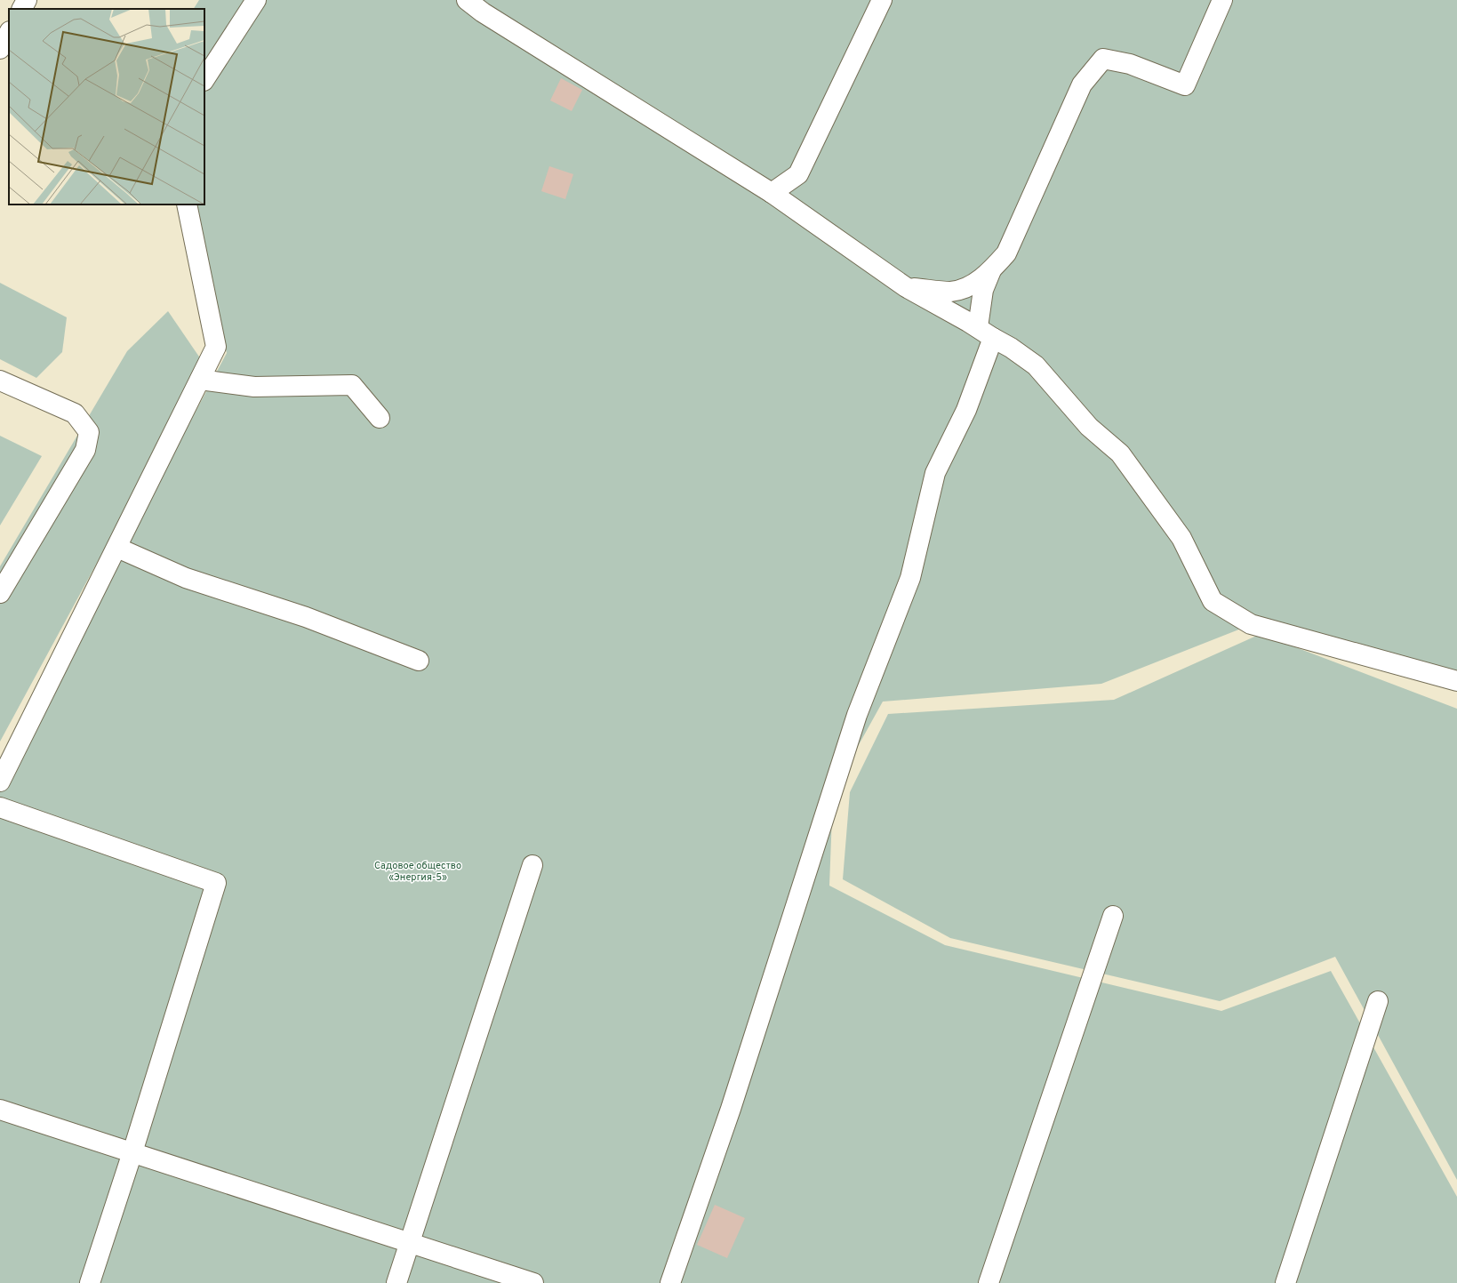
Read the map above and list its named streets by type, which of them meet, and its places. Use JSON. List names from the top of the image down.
{
  "parks": ["Садовое общество «Энергия-5»"]
}
